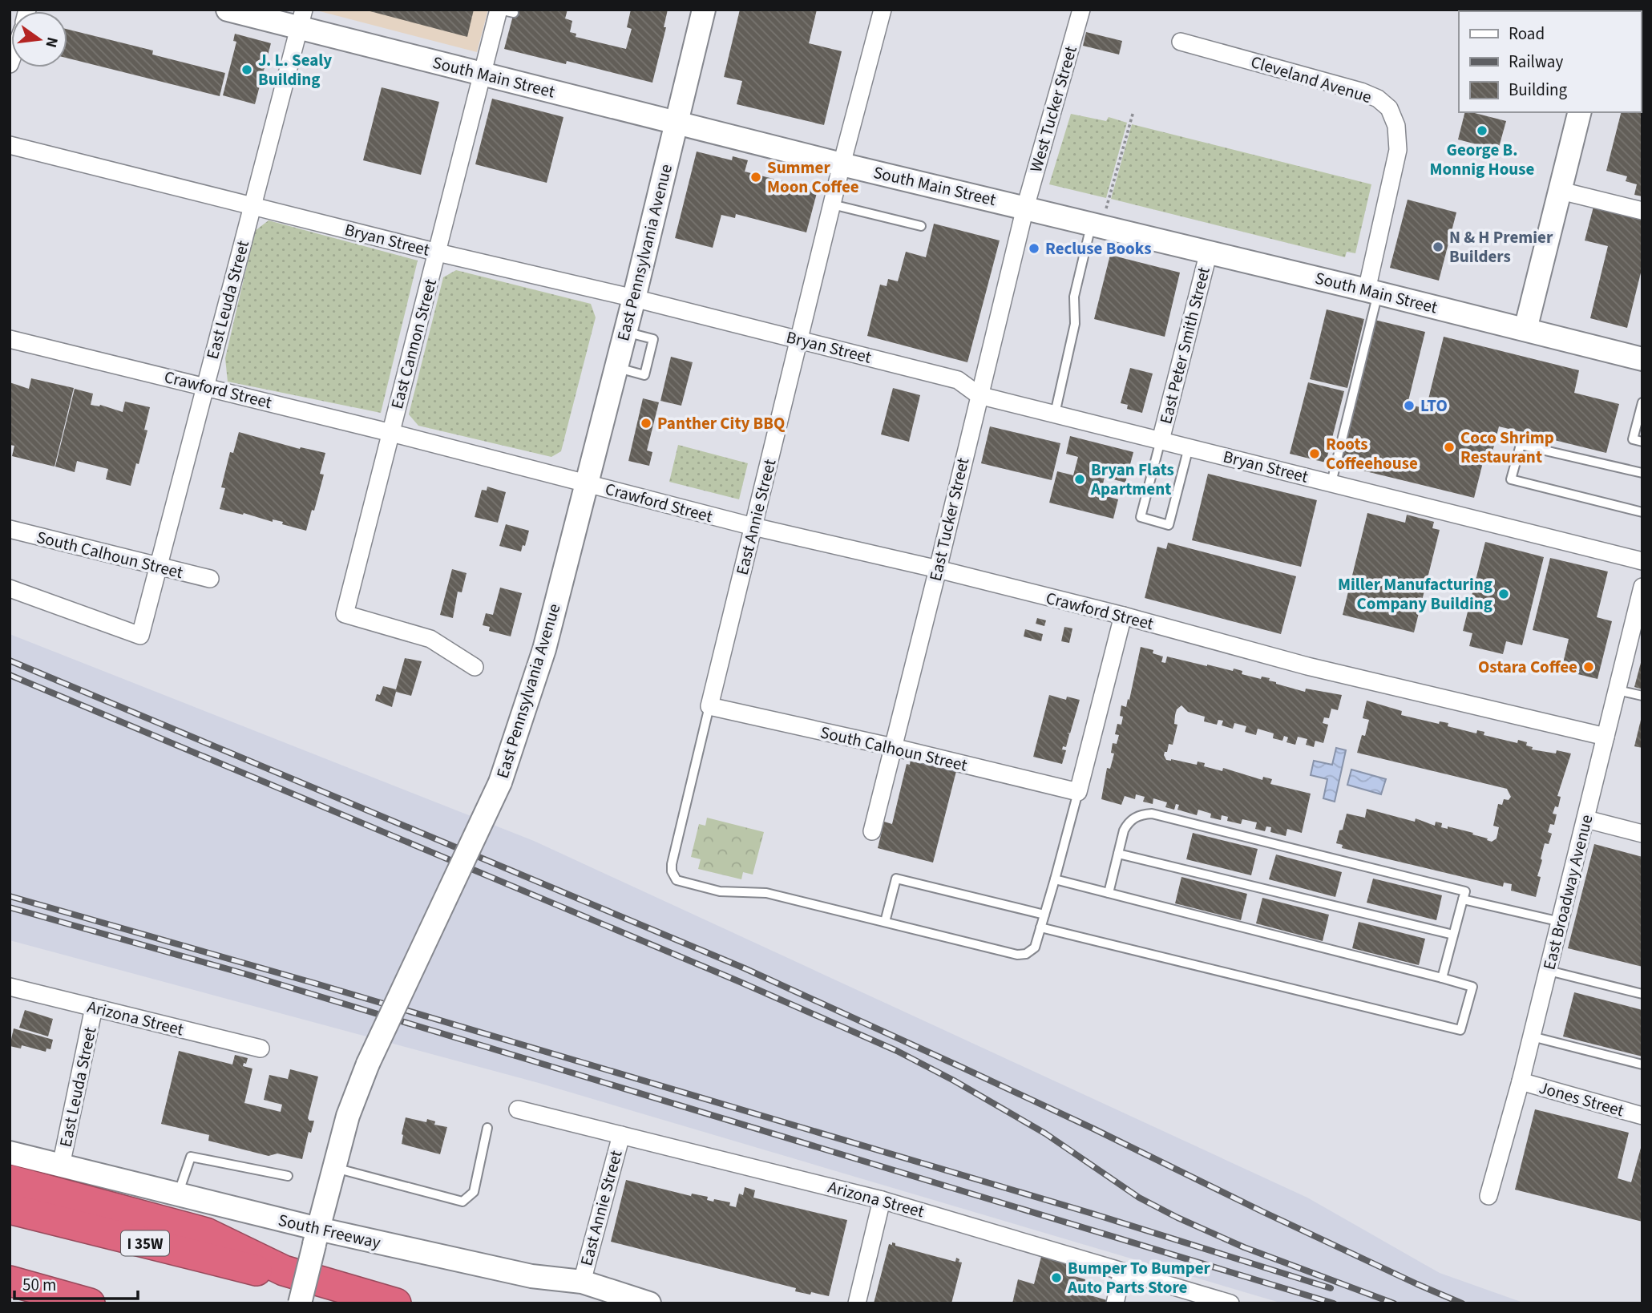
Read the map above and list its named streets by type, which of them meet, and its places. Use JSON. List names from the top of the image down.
{
  "streets": {
    "highway": ["I 35W"],
    "street": [
      "South Main Street",
      "Cleveland Avenue",
      "West Tucker Street",
      "Bryan Street",
      "East Pennsylvania Avenue",
      "East Leuda Street",
      "East Cannon Street",
      "East Peter Smith Street",
      "Crawford Street",
      "East Annie Street",
      "East Tucker Street",
      "South Calhoun Street",
      "East Broadway Avenue",
      "Arizona Street",
      "Jones Street",
      "South Freeway"
    ]
  },
  "crossings": [
    ["South Main Street", "Cleveland Avenue"],
    ["South Main Street", "West Tucker Street"],
    ["South Main Street", "East Pennsylvania Avenue"],
    ["South Main Street", "East Leuda Street"],
    ["South Main Street", "East Cannon Street"],
    ["South Main Street", "East Peter Smith Street"],
    ["South Main Street", "East Annie Street"],
    ["South Main Street", "East Tucker Street"],
    ["West Tucker Street", "East Tucker Street"],
    ["Bryan Street", "East Pennsylvania Avenue"],
    ["Bryan Street", "East Leuda Street"],
    ["Bryan Street", "East Cannon Street"],
    ["Bryan Street", "East Peter Smith Street"],
    ["Bryan Street", "East Annie Street"],
    ["Bryan Street", "East Tucker Street"],
    ["East Pennsylvania Avenue", "Crawford Street"],
    ["East Pennsylvania Avenue", "South Freeway"],
    ["East Leuda Street", "Crawford Street"],
    ["East Leuda Street", "South Calhoun Street"],
    ["East Leuda Street", "Arizona Street"],
    ["East Leuda Street", "South Freeway"],
    ["East Cannon Street", "Crawford Street"],
    ["Crawford Street", "East Annie Street"],
    ["Crawford Street", "East Tucker Street"],
    ["Crawford Street", "East Broadway Avenue"],
    ["East Annie Street", "South Calhoun Street"],
    ["East Annie Street", "Arizona Street"],
    ["East Annie Street", "South Freeway"],
    ["East Tucker Street", "South Calhoun Street"],
    ["East Broadway Avenue", "Jones Street"]
  ],
  "places": [
    "J. L. Sealy Building",
    "George B. Monnig House",
    "Summer Moon Coffee",
    "N & H Premier Builders",
    "Recluse Books",
    "LTO",
    "Panther City BBQ",
    "Coco Shrimp Restaurant",
    "Roots Coffeehouse",
    "Bryan Flats Apartment",
    "Miller Manufacturing Company Building",
    "Ostara Coffee",
    "Bumper To Bumper Auto Parts Store"
  ],
  "legend": ["Road", "Railway", "Building"],
  "scale_bar": "50 m",
  "north": "right"
}
